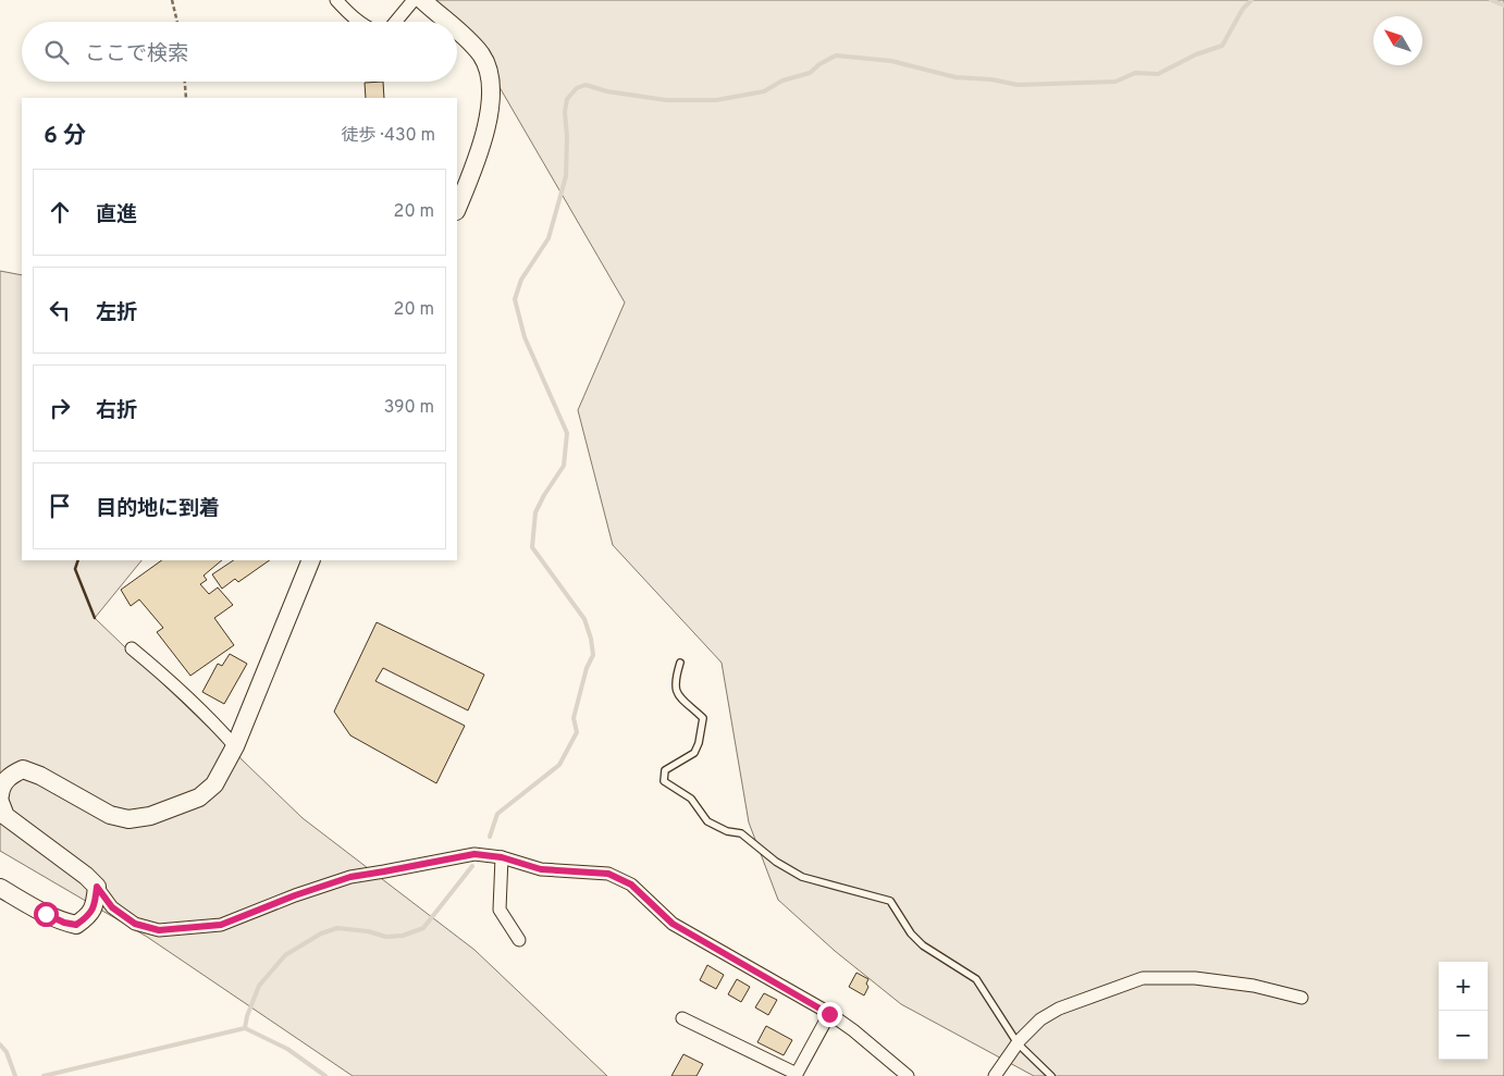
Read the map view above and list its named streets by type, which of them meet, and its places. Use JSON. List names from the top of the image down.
{
  "north": "top left",
  "page": {
    "search": "ここで検索",
    "heading": ["6 分", "徒歩 · 430 m"],
    "list": [
      ["直進", "20 m"],
      ["左折", "20 m"],
      ["右折", "390 m"],
      "目的地に到着"
    ],
    "map_buttons": ["+", "−"]
  }
}
